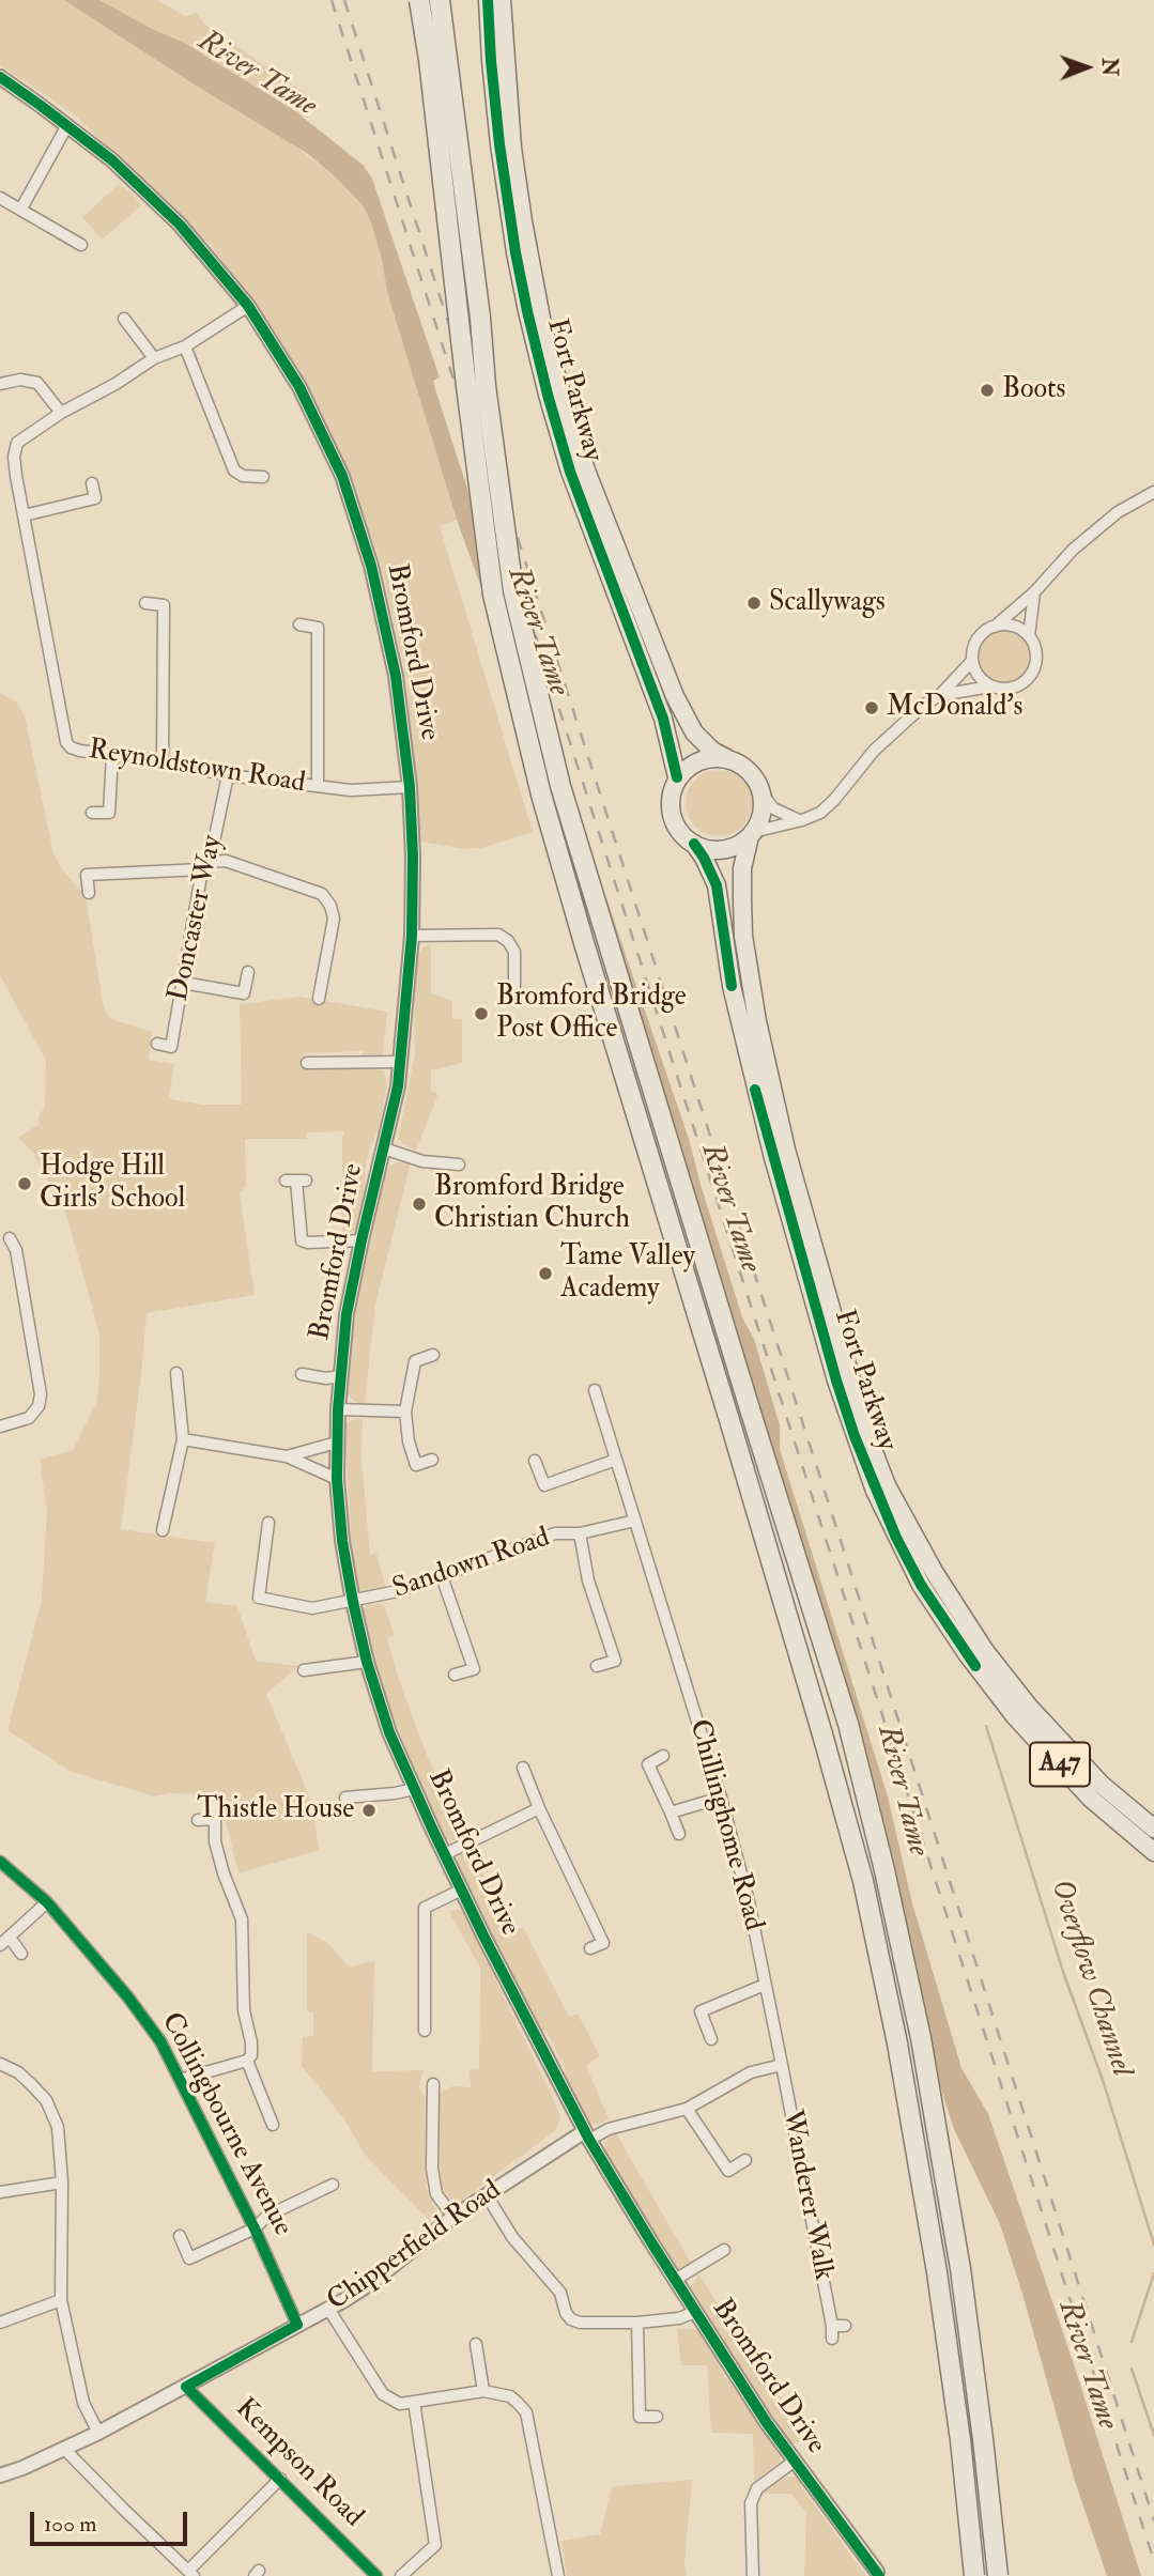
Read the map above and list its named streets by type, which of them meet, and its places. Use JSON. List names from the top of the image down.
{
  "streets": {
    "main road": ["Fort Parkway", "A47"],
    "street": [
      "Bromford Drive",
      "Reynoldstown Road",
      "Doncaster Way",
      "Sandown Road",
      "Chillinghome Road",
      "Collingbourne Avenue",
      "Wanderer Walk",
      "Chipperfield Road",
      "Kempson Road"
    ]
  },
  "crossings": [
    ["Bromford Drive", "Reynoldstown Road"],
    ["Bromford Drive", "Sandown Road"],
    ["Bromford Drive", "Chipperfield Road"],
    ["Reynoldstown Road", "Doncaster Way"],
    ["Sandown Road", "Chillinghome Road"],
    ["Chillinghome Road", "Wanderer Walk"],
    ["Collingbourne Avenue", "Chipperfield Road"],
    ["Chipperfield Road", "Kempson Road"]
  ],
  "water": ["River Tame", "Overflow Channel"],
  "places": [
    "Boots",
    "Scallywags",
    "McDonald's",
    "Bromford Bridge Post Office",
    "Hodge Hill Girls' School",
    "Bromford Bridge Christian Church",
    "Tame Valley Academy",
    "Thistle House"
  ],
  "scale_bar": "100 m",
  "north": "right"
}
